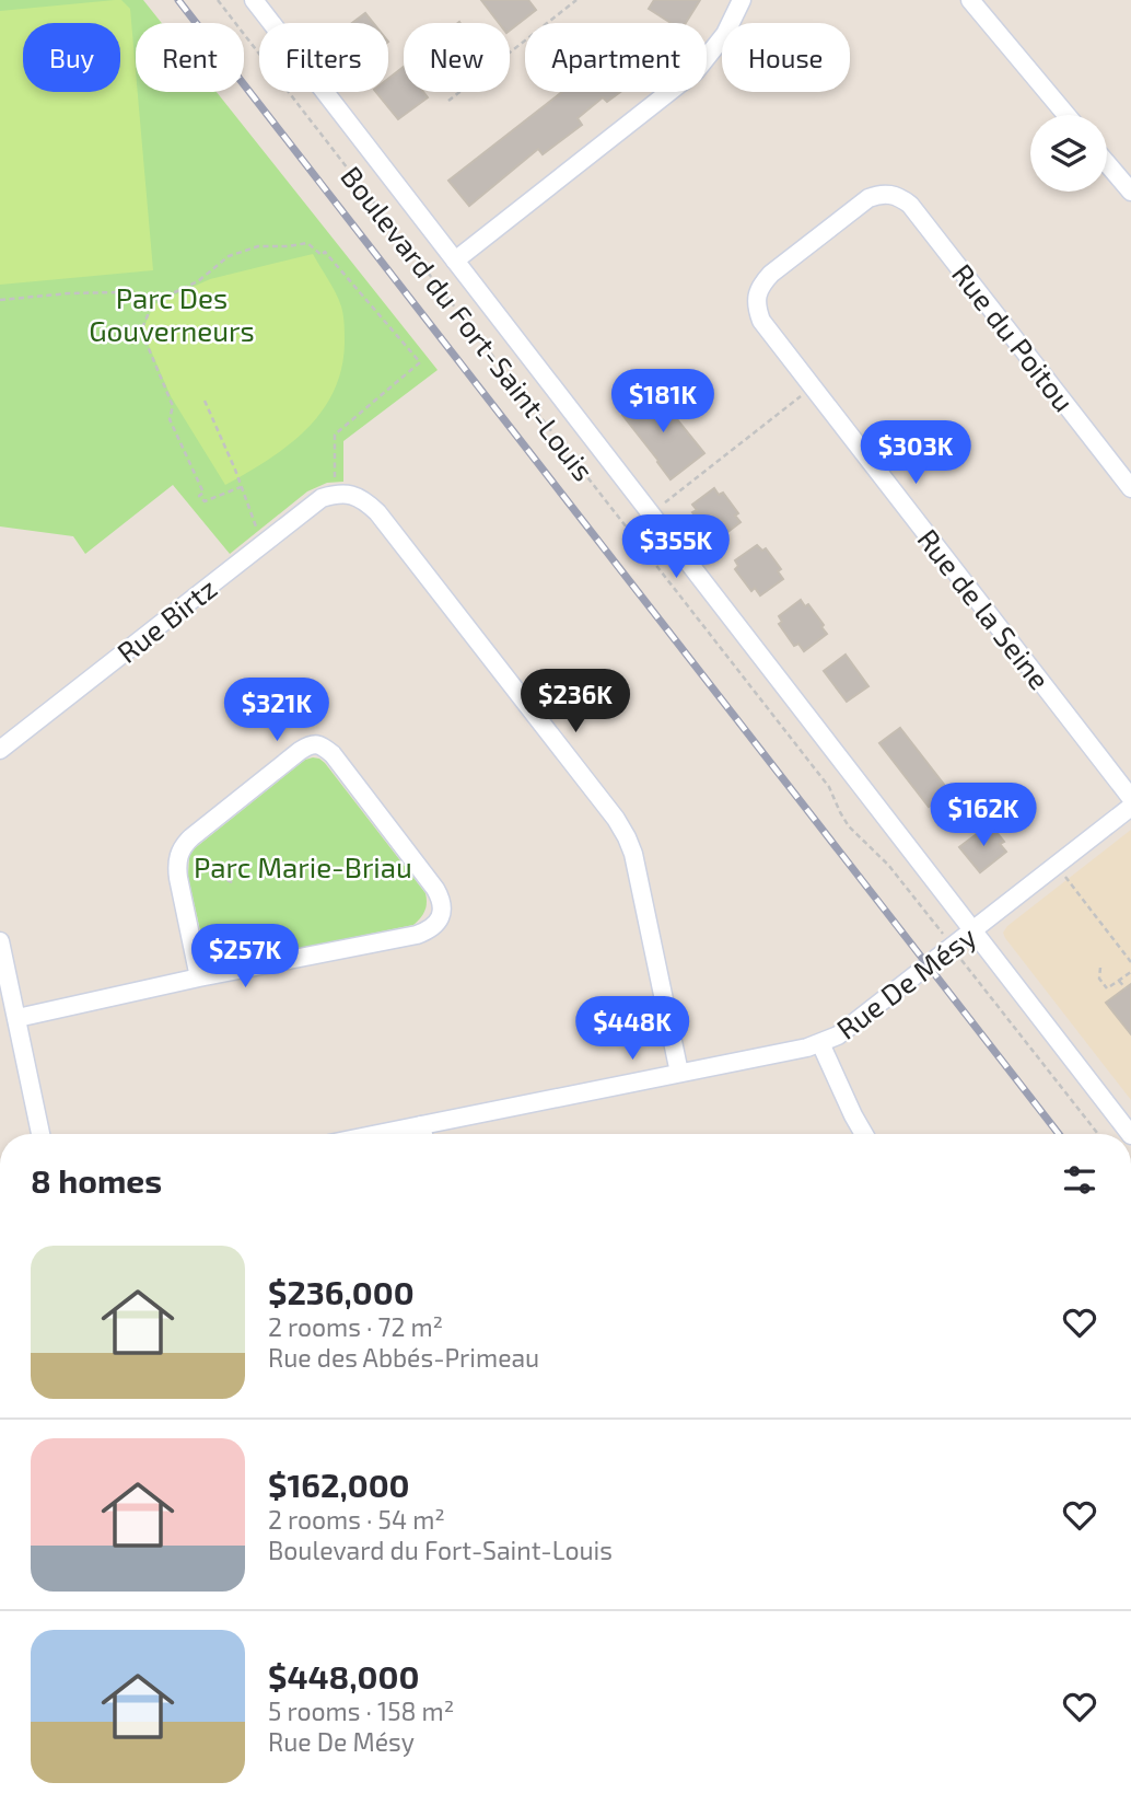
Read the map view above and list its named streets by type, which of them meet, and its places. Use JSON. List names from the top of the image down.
{
  "streets": {
    "street": [
      "Boulevard du Fort-Saint-Louis",
      "Rue du Poitou",
      "Rue de la Seine",
      "Rue Birtz",
      "Rue De Mésy"
    ]
  },
  "crossings": [
    ["Boulevard du Fort-Saint-Louis", "Rue De Mésy"],
    ["Rue du Poitou", "Rue de la Seine"]
  ],
  "parks": ["Parc Des Gouverneurs", "Parc Marie-Briau"],
  "page": {
    "chip": [
      "Buy",
      "Rent",
      "Filters",
      "New",
      "Apartment",
      "House"
    ],
    "price": [
      "$181K",
      "$303K",
      "$355K",
      "$236K",
      "$321K",
      "$162K",
      "$257K",
      "$448K"
    ],
    "heading": "8 homes",
    "list": [
      {
        "name": "$236,000",
        "note": "2 rooms · 72 m² · Rue des Abbés-Primeau"
      },
      {
        "name": "$162,000",
        "note": "2 rooms · 54 m² · Boulevard du Fort-Saint-Louis"
      },
      {
        "name": "$448,000",
        "note": "5 rooms · 158 m² · Rue De Mésy"
      }
    ]
  }
}
